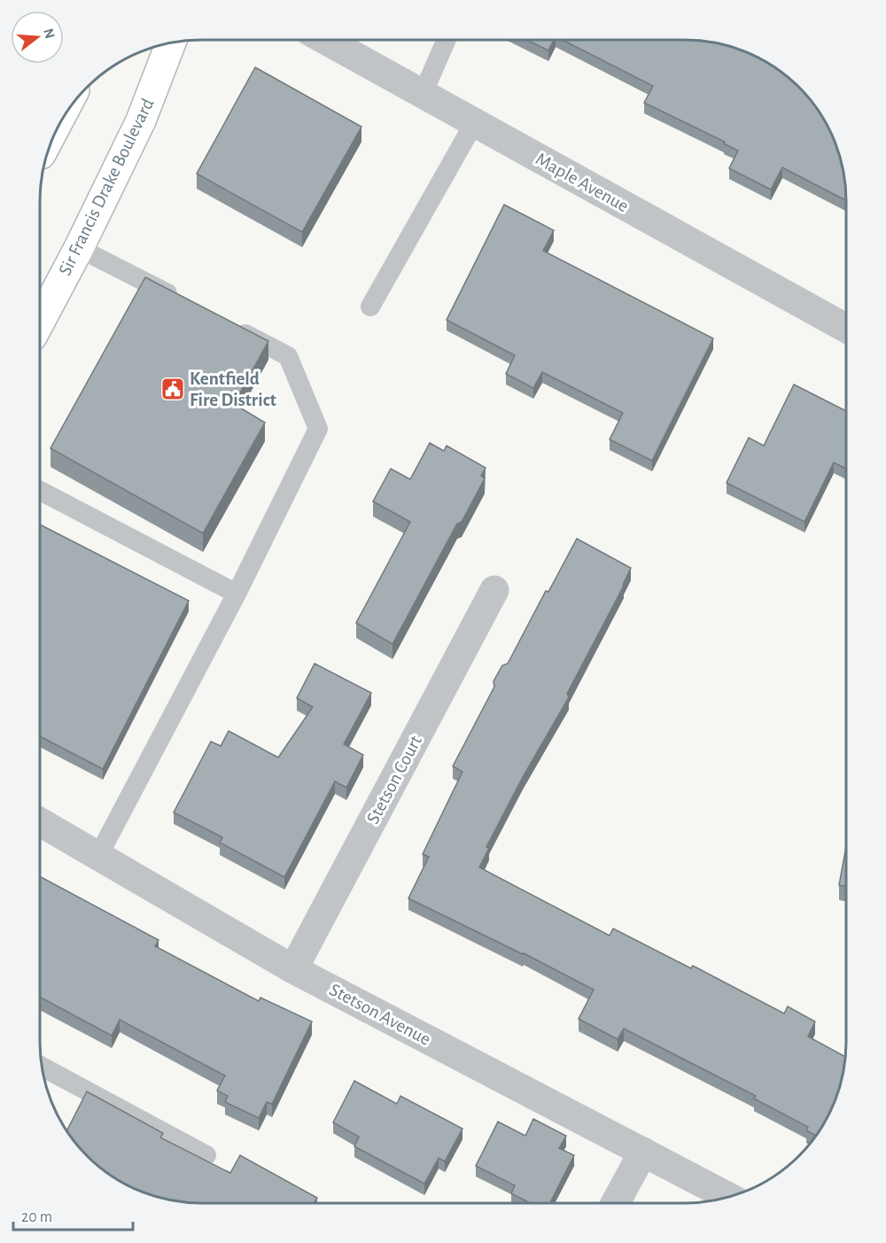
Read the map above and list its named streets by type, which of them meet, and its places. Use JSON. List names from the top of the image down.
{
  "streets": {
    "main road": ["Sir Francis Drake Boulevard"],
    "street": ["Maple Avenue", "Stetson Court", "Stetson Avenue"]
  },
  "crossings": [
    ["Stetson Court", "Stetson Avenue"]
  ],
  "places": {
    "public building": ["Kentfield Fire District"]
  },
  "scale_bar": "20 m",
  "north": "right"
}
